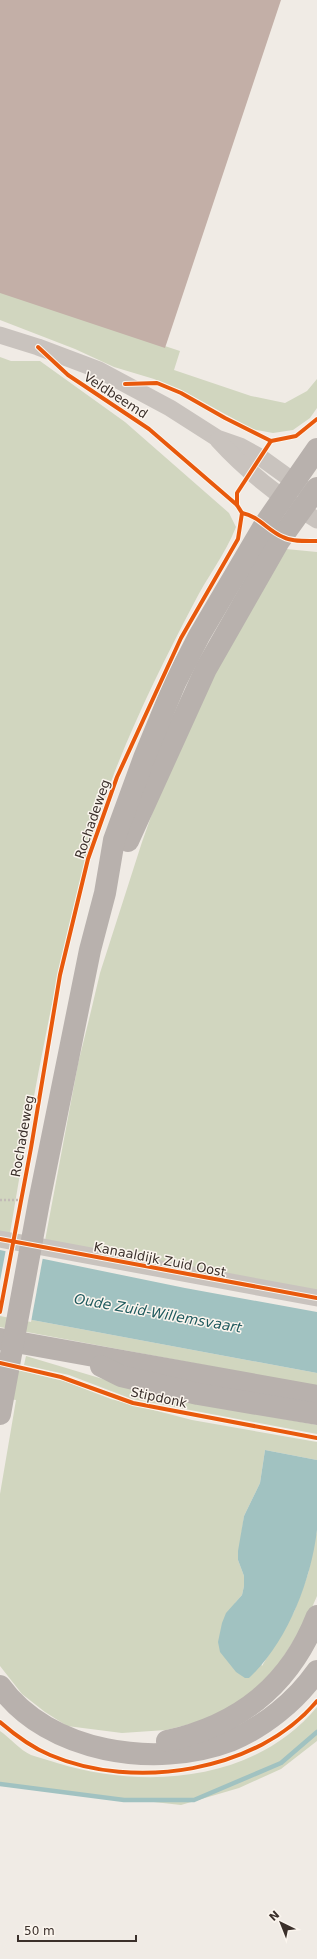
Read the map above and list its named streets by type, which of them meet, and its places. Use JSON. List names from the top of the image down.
{
  "streets": {
    "main road": ["Stipdonk"],
    "street": ["Veldbeemd", "Kanaaldijk Zuid Oost"],
    "cycle path": ["Rochadeweg"]
  },
  "water": ["Oude Zuid-Willemsvaart"],
  "scale_bar": "50 m",
  "north": "top left"
}
